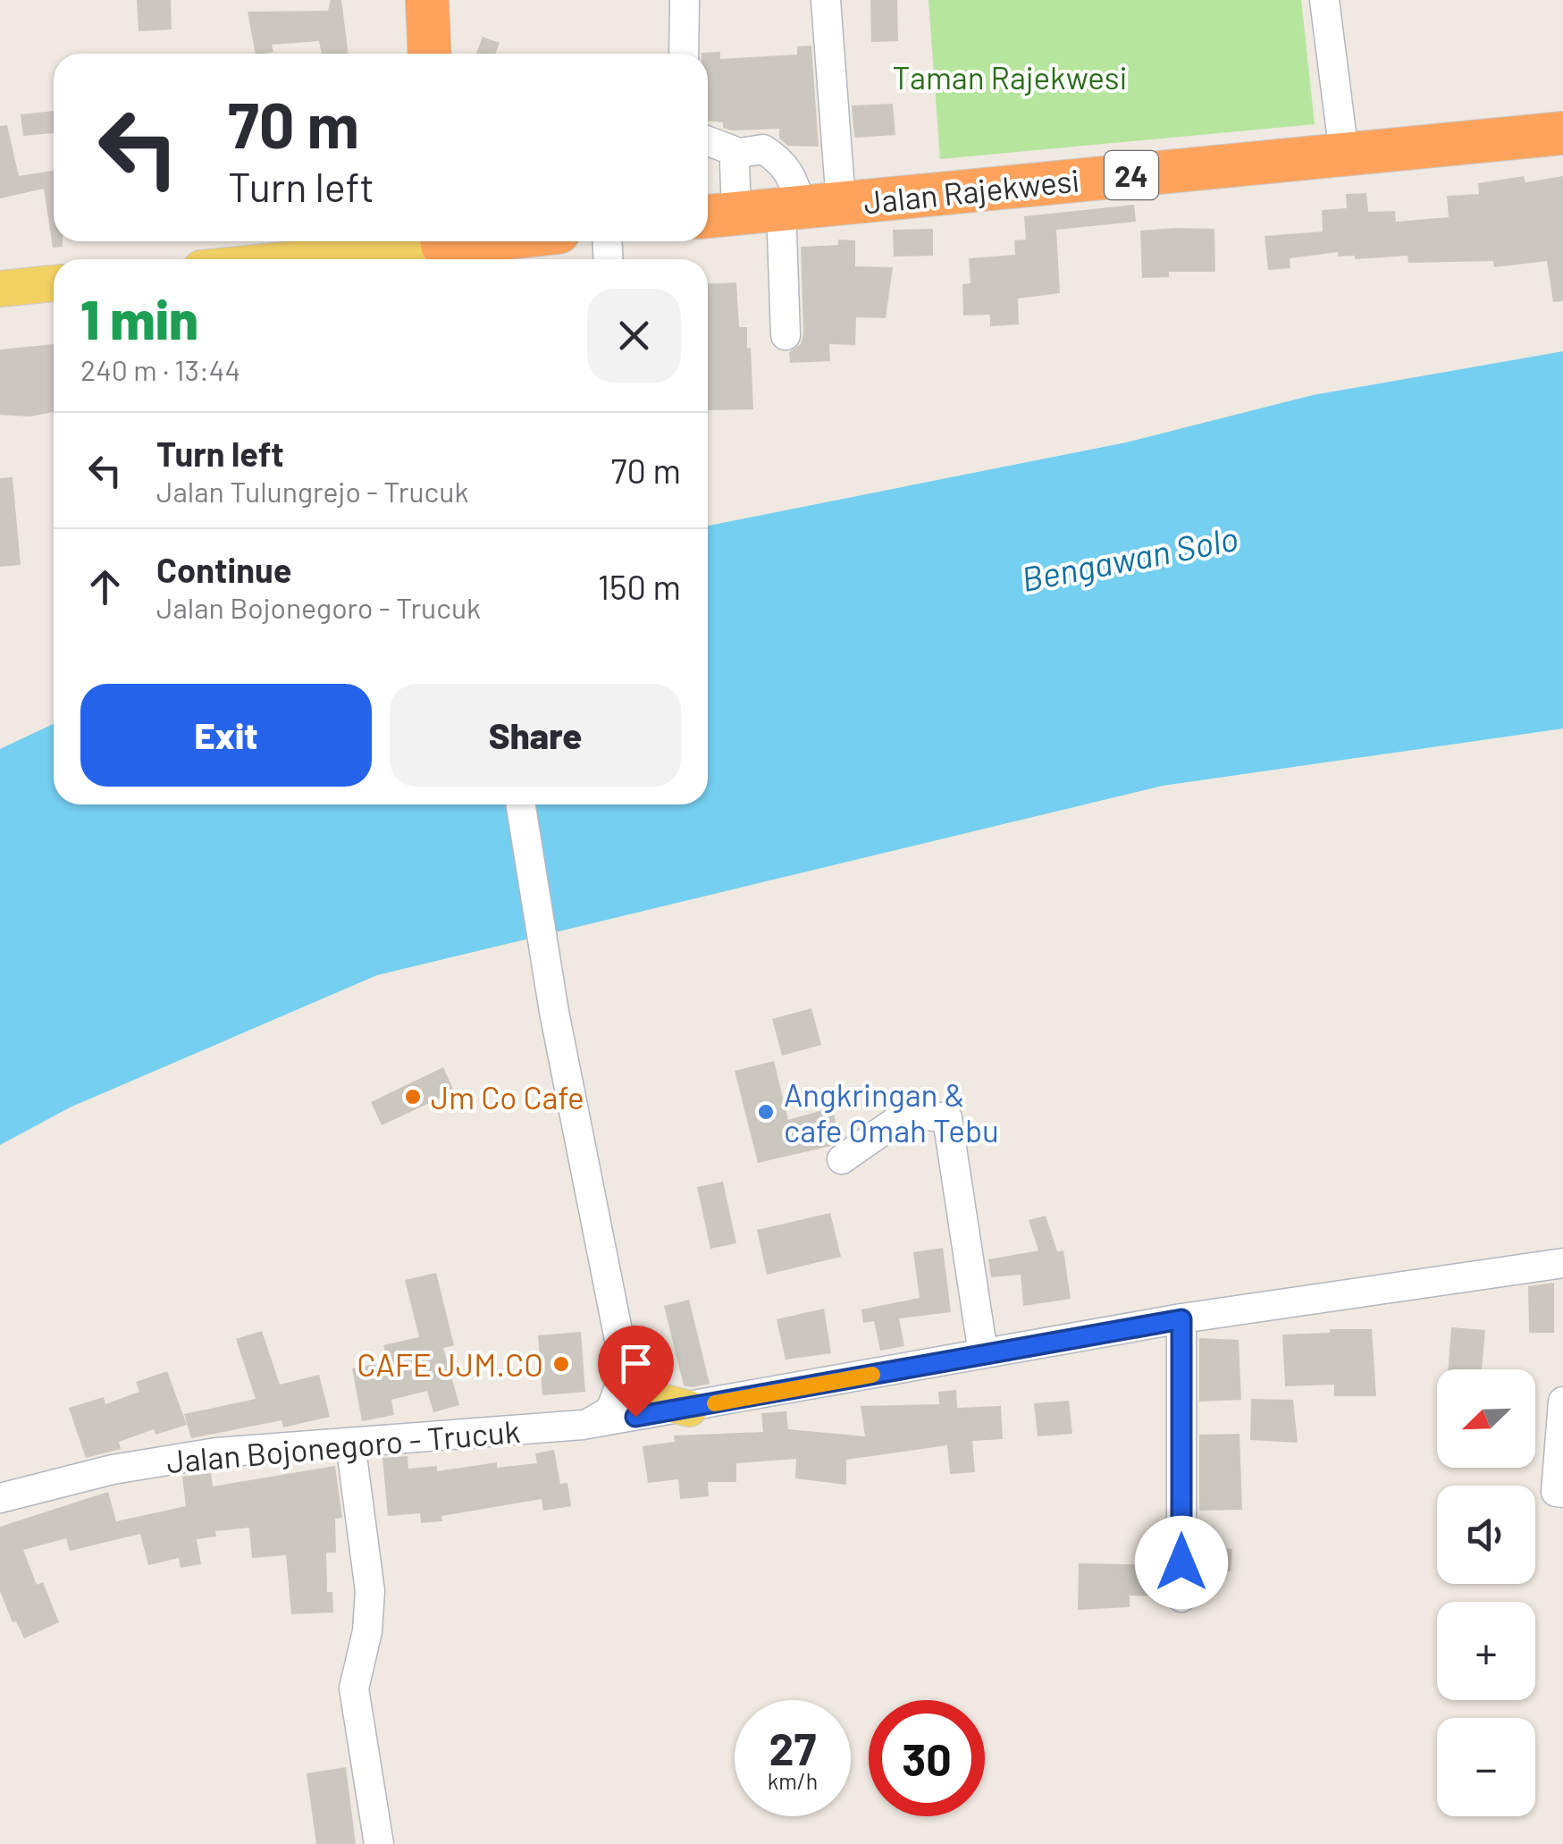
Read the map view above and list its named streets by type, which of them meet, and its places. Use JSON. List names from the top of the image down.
{
  "streets": {
    "highway": ["24", "Jalan Rajekwesi"],
    "street": ["Jalan Bojonegoro - Trucuk"]
  },
  "water": ["Bengawan Solo"],
  "parks": ["Taman Rajekwesi"],
  "places": ["Jm Co Cafe", "Angkringan & cafe Omah Tebu", "CAFE JJM.CO"],
  "north": "bottom left",
  "page": {
    "turn": ["70 m", "Turn left"],
    "heading": ["1 min", "240 m · 13:44"],
    "list": [
      {
        "name": "Turn left",
        "note": "Jalan Tulungrejo - Trucuk",
        "value": "70 m"
      },
      {
        "name": "Continue",
        "note": "Jalan Bojonegoro - Trucuk",
        "value": "150 m"
      }
    ],
    "buttons": ["Exit", "Share"],
    "map_buttons": ["+", "−"],
    "speed": "27 km/h",
    "limit": "30"
  }
}
